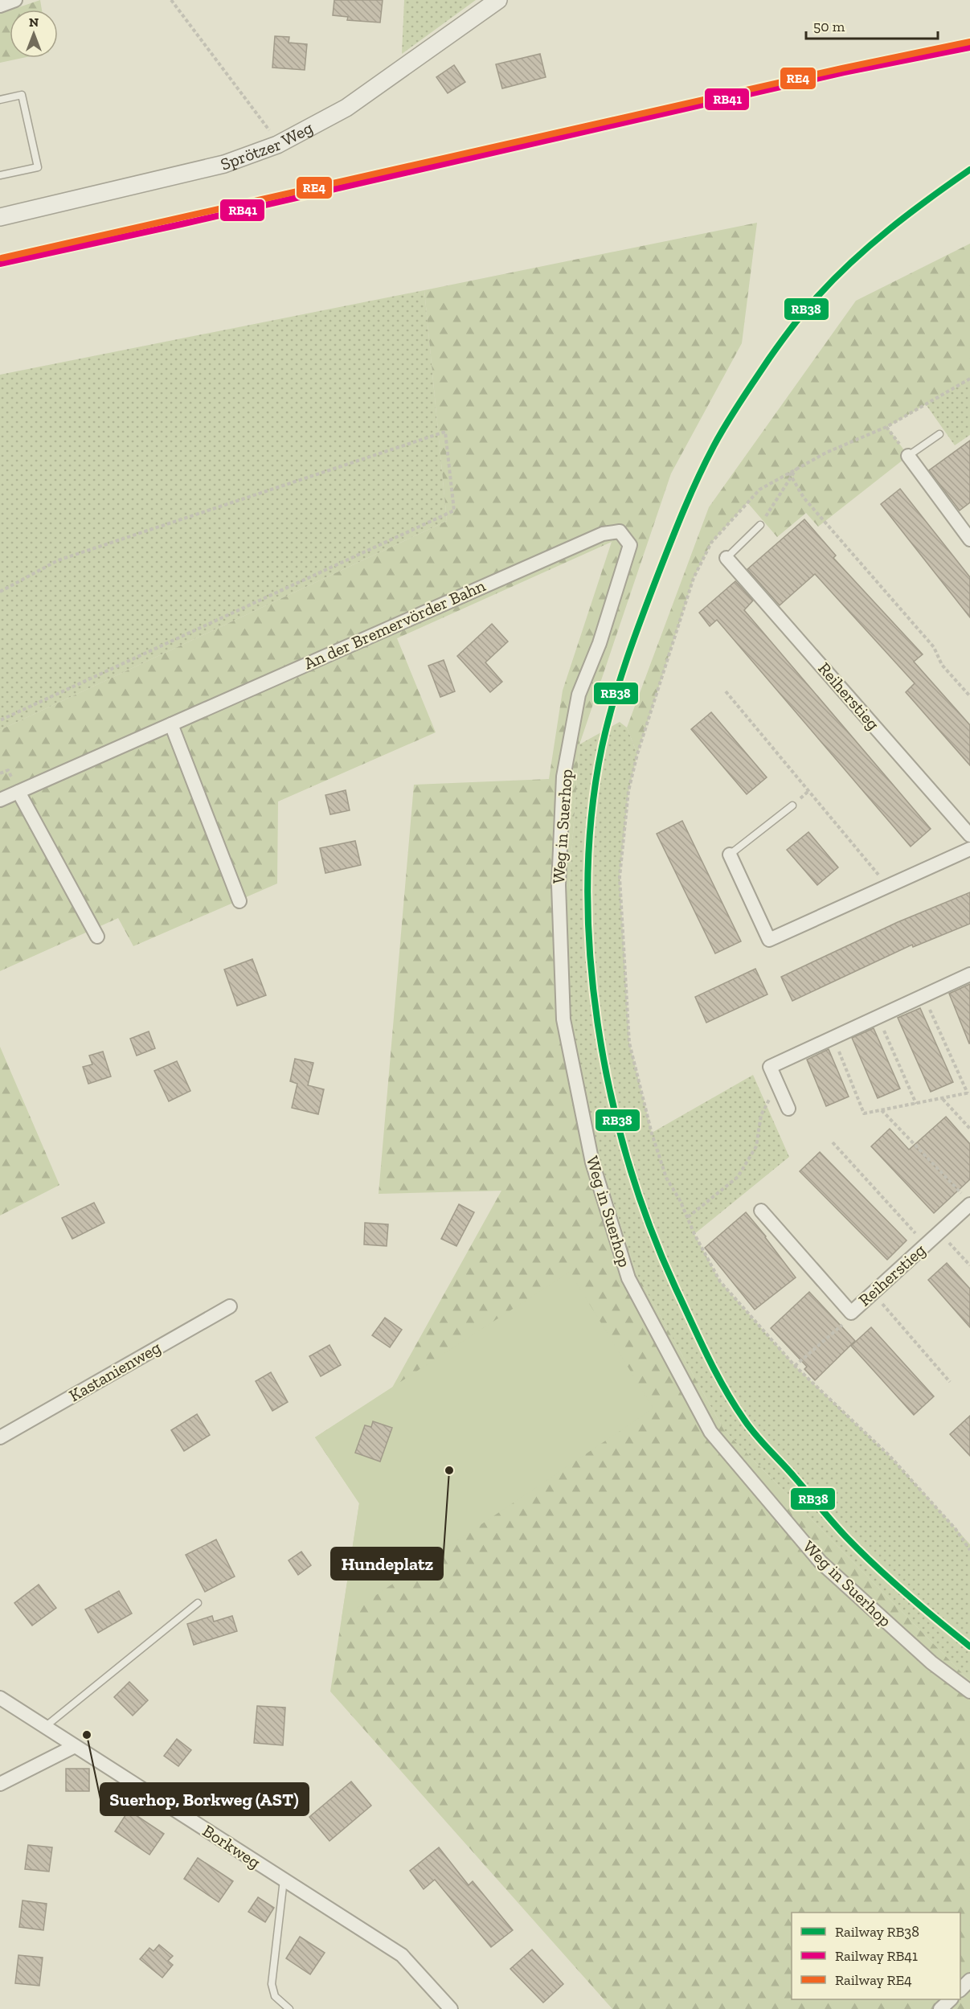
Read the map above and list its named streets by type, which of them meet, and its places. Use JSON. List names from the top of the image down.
{
  "streets": {
    "street": [
      "Sprötzer Weg",
      "An der Bremervörder Bahn",
      "Reiherstieg",
      "Weg in Suerhop",
      "Kastanienweg",
      "Borkweg"
    ]
  },
  "crossings": [
    ["An der Bremervörder Bahn", "Weg in Suerhop"]
  ],
  "places": ["Hundeplatz", "Suerhop, Borkweg (AST)"],
  "lines": ["rail line RE4", "rail line RB41", "rail line RB38"],
  "legend": ["Railway RB38", "Railway RB41", "Railway RE4"],
  "scale_bar": "50 m",
  "north": "top"
}
